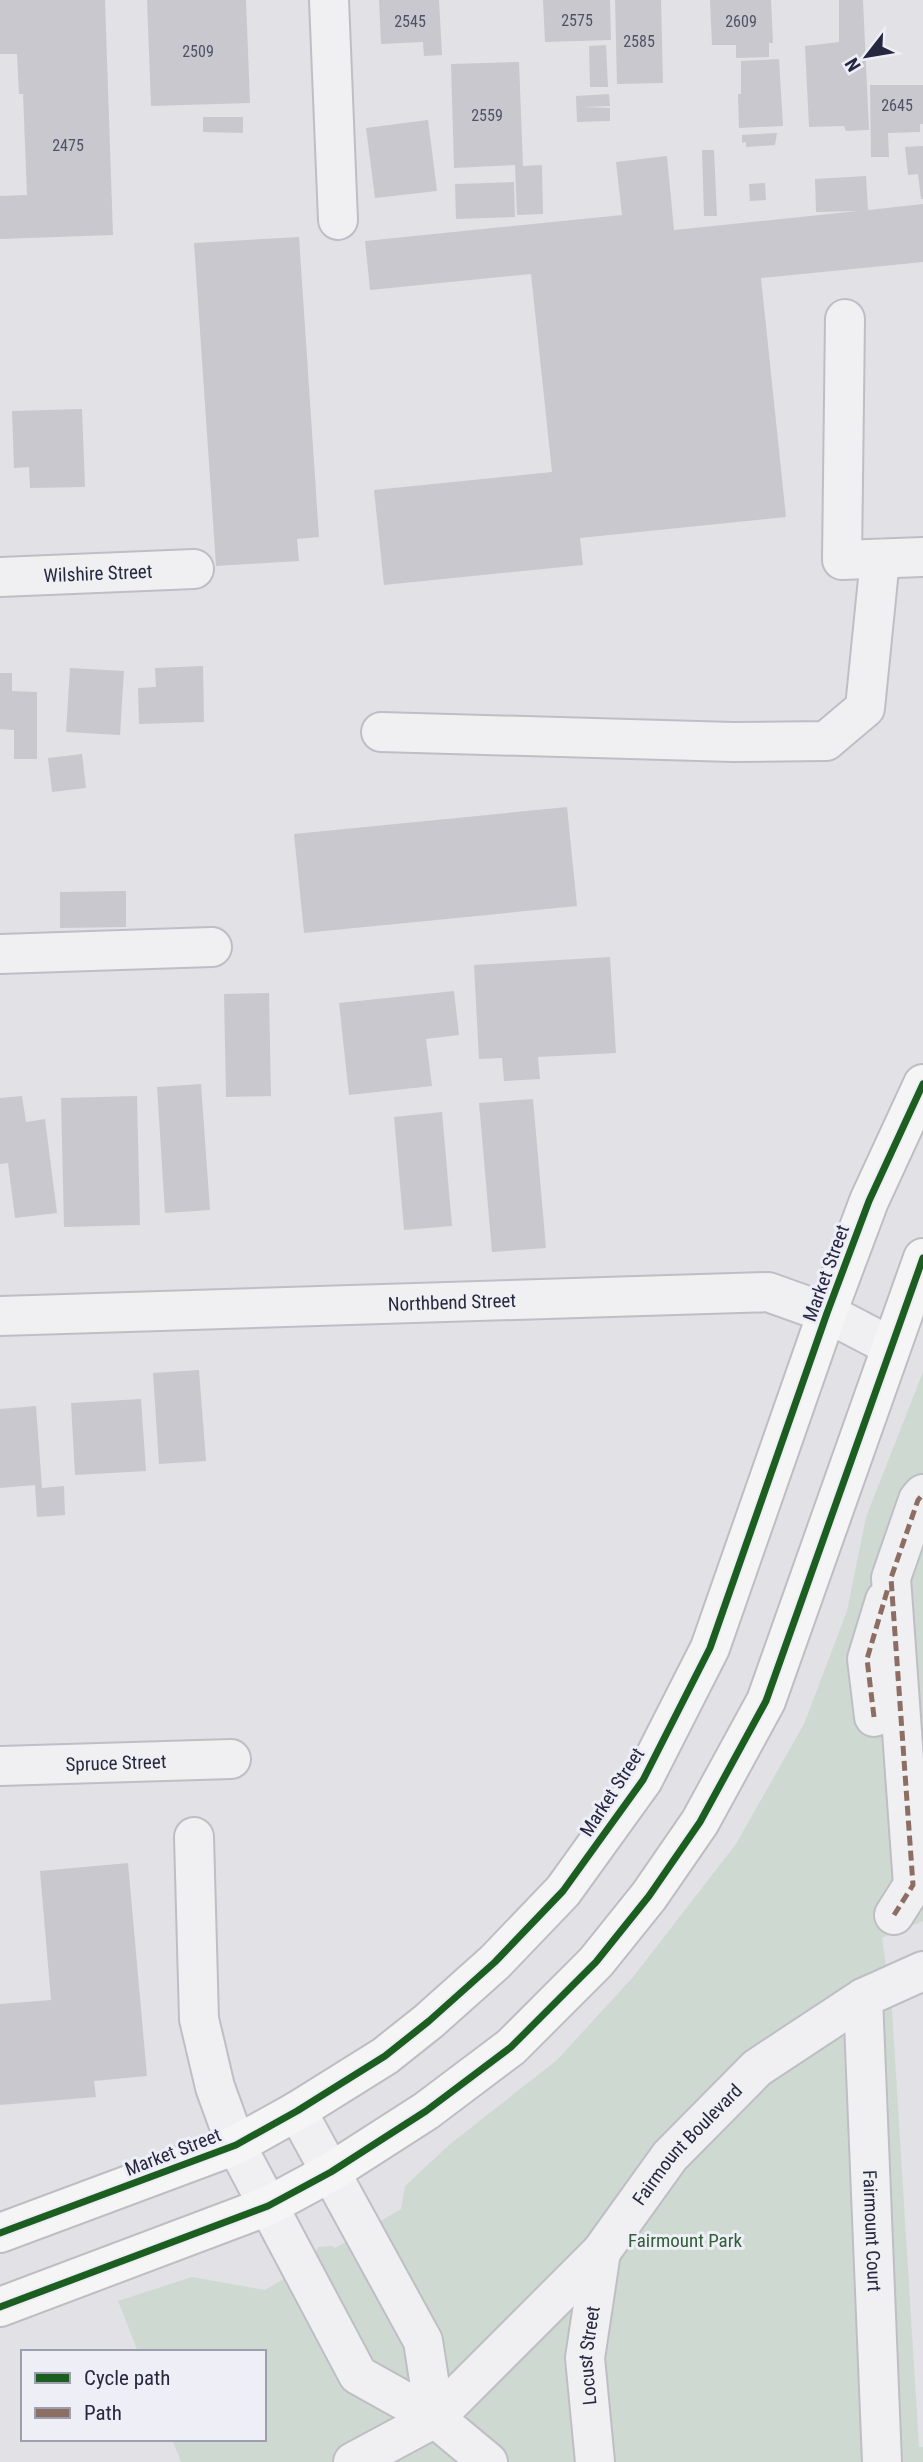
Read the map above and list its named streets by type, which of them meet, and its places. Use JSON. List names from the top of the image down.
{
  "streets": {
    "main road": ["Market Street"],
    "street": [
      "Wilshire Street",
      "Northbend Street",
      "Spruce Street",
      "Fairmount Boulevard",
      "Fairmount Court",
      "Locust Street"
    ]
  },
  "crossings": [
    ["Market Street", "Northbend Street"],
    ["Fairmount Boulevard", "Fairmount Court"],
    ["Fairmount Boulevard", "Locust Street"]
  ],
  "parks": ["Fairmount Park"],
  "house_numbers": [
    "2575",
    "2545",
    "2609",
    "2585",
    "2509",
    "2645",
    "2559",
    "2475"
  ],
  "legend": ["Cycle path", "Path"],
  "north": "bottom left"
}
